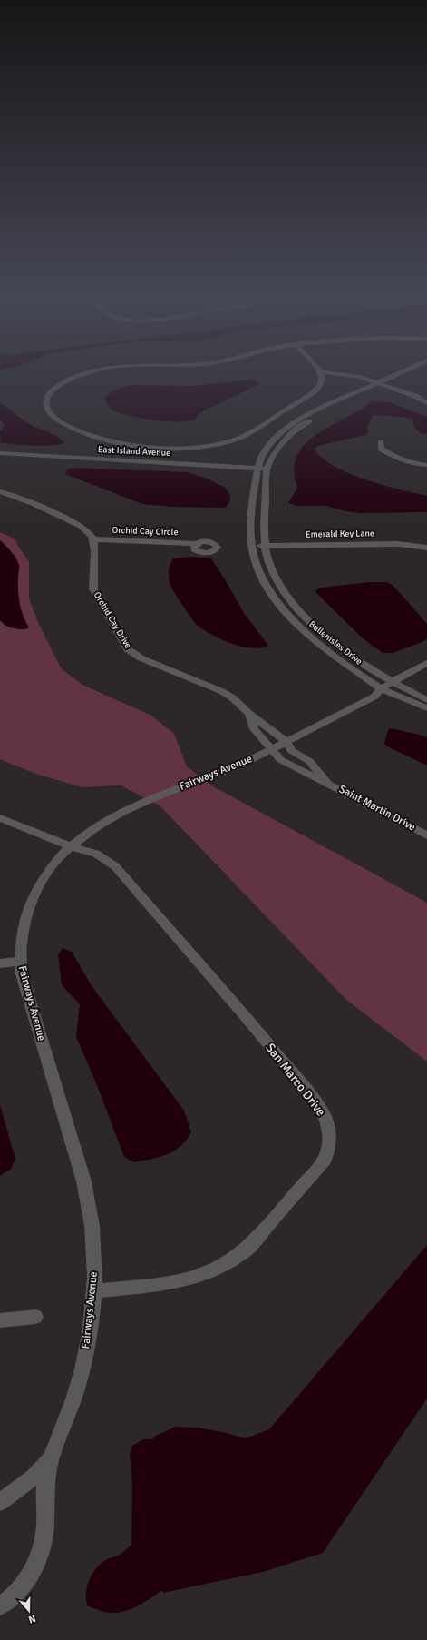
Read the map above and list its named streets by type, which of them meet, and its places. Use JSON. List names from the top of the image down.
{
  "streets": {
    "street": [
      "East Island Avenue",
      "Orchid Cay Circle",
      "Emerald Key Lane",
      "Orchid Cay Drive",
      "Ballenisles Drive",
      "Fairways Avenue",
      "Saint Martin Drive",
      "San Marco Drive"
    ]
  },
  "crossings": [
    ["East Island Avenue", "Ballenisles Drive"],
    ["Orchid Cay Circle", "Orchid Cay Drive"],
    ["Emerald Key Lane", "Ballenisles Drive"],
    ["Orchid Cay Drive", "Fairways Avenue"],
    ["Orchid Cay Drive", "Saint Martin Drive"],
    ["Ballenisles Drive", "Fairways Avenue"],
    ["Fairways Avenue", "Saint Martin Drive"],
    ["Fairways Avenue", "San Marco Drive"]
  ],
  "north": "bottom"
}
